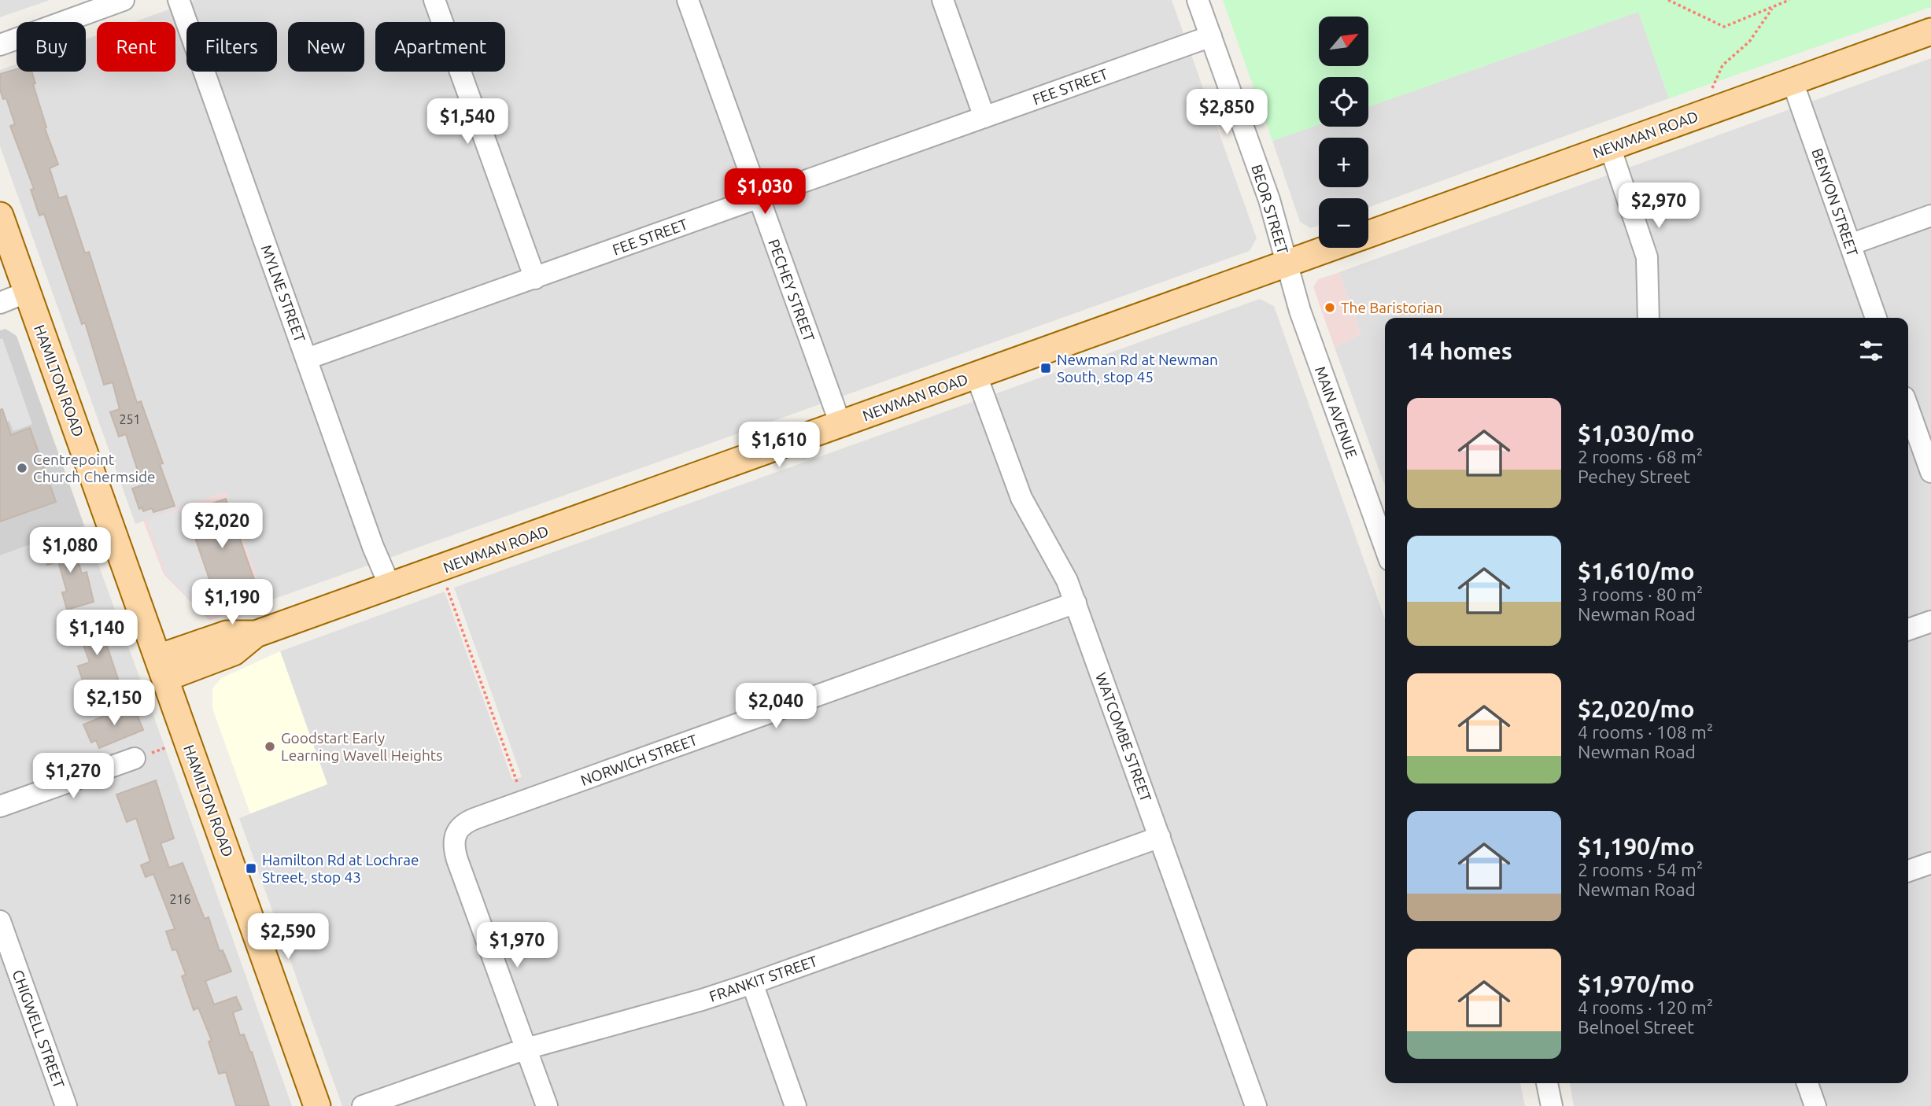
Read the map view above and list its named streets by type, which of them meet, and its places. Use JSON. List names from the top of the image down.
{
  "streets": {
    "main road": ["NEWMAN ROAD", "HAMILTON ROAD"],
    "street": [
      "FEE STREET",
      "BENYON STREET",
      "BEOR STREET",
      "PECHEY STREET",
      "MYLNE STREET",
      "MAIN AVENUE",
      "WATCOMBE STREET",
      "NORWICH STREET",
      "FRANKIT STREET",
      "CHIGWELL STREET"
    ]
  },
  "crossings": [
    ["FEE STREET", "BEOR STREET"],
    ["FEE STREET", "PECHEY STREET"],
    ["FEE STREET", "MYLNE STREET"],
    ["NEWMAN ROAD", "BENYON STREET"],
    ["NEWMAN ROAD", "BEOR STREET"],
    ["NEWMAN ROAD", "PECHEY STREET"],
    ["NEWMAN ROAD", "MYLNE STREET"],
    ["NEWMAN ROAD", "HAMILTON ROAD"],
    ["NEWMAN ROAD", "MAIN AVENUE"],
    ["NEWMAN ROAD", "WATCOMBE STREET"],
    ["BEOR STREET", "MAIN AVENUE"],
    ["WATCOMBE STREET", "NORWICH STREET"],
    ["WATCOMBE STREET", "FRANKIT STREET"],
    ["NORWICH STREET", "FRANKIT STREET"]
  ],
  "places": {
    "other": ["The Baristorian", "Centrepoint Church Chermside", "Goodstart Early Learning Wavell Heights"],
    "transit": ["Newman Rd at Newman South, stop 45", "Hamilton Rd at Lochrae Street, stop 43"]
  },
  "house_numbers": ["251", "216"],
  "north": "top right",
  "page": {
    "map_buttons": ["+", "−"],
    "chip": [
      "Buy",
      "Rent",
      "Filters",
      "New",
      "Apartment"
    ],
    "price": [
      "$2,850",
      "$1,540",
      "$1,030",
      "$2,970",
      "$1,610",
      "$2,020",
      "$1,080",
      "$1,190",
      "$1,140",
      "$2,150",
      "$2,040",
      "$1,270",
      "$2,590",
      "$1,970"
    ],
    "heading": "14 homes",
    "list": [
      {
        "name": "$1,030/mo",
        "note": "2 rooms · 68 m² · Pechey Street"
      },
      {
        "name": "$1,610/mo",
        "note": "3 rooms · 80 m² · Newman Road"
      },
      {
        "name": "$2,020/mo",
        "note": "4 rooms · 108 m² · Newman Road"
      },
      {
        "name": "$1,190/mo",
        "note": "2 rooms · 54 m² · Newman Road"
      },
      {
        "name": "$1,970/mo",
        "note": "4 rooms · 120 m² · Belnoel Street"
      }
    ]
  }
}
